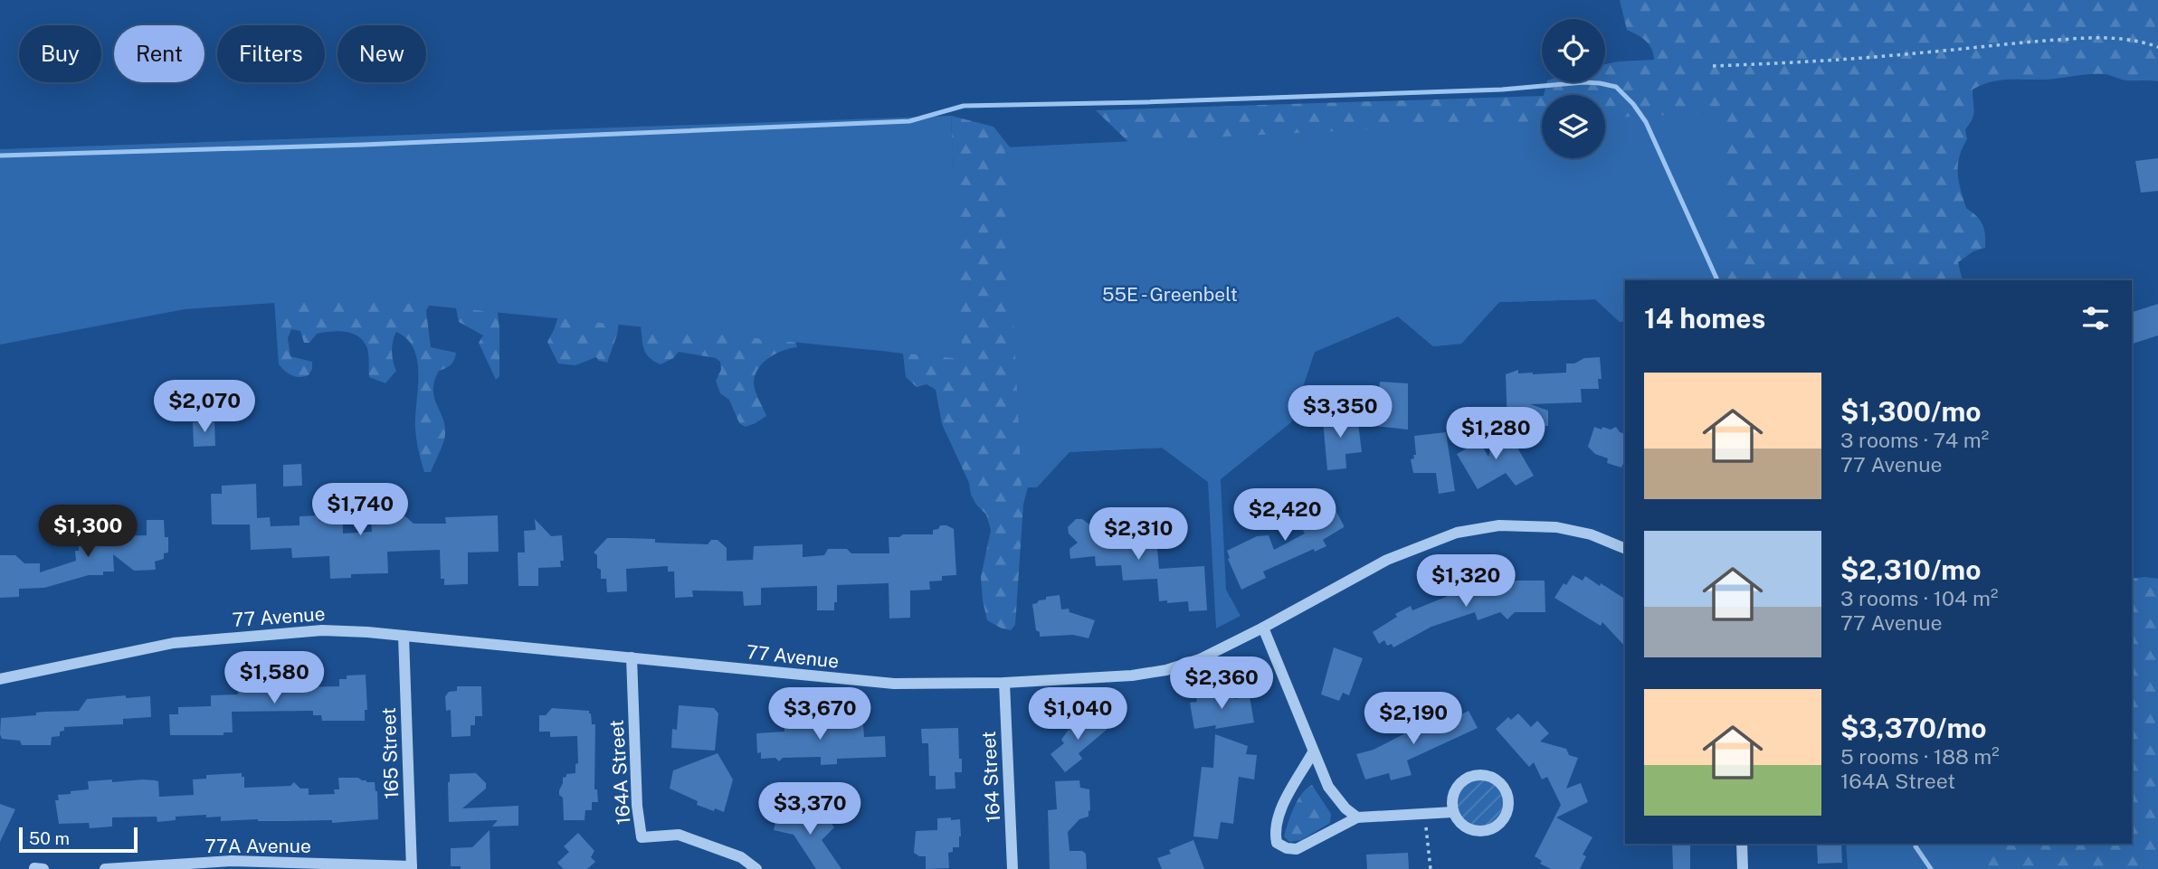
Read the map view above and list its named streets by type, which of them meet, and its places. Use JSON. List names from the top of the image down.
{
  "streets": {
    "street": [
      "77 Avenue",
      "165 Street",
      "164A Street",
      "164 Street",
      "77A Avenue"
    ]
  },
  "crossings": [
    ["77 Avenue", "165 Street"],
    ["77 Avenue", "164A Street"],
    ["77 Avenue", "164 Street"],
    ["165 Street", "77A Avenue"]
  ],
  "parks": ["55E - Greenbelt"],
  "scale_bar": "50 m",
  "page": {
    "chip": [
      "Buy",
      "Rent",
      "Filters",
      "New"
    ],
    "heading": "14 homes",
    "list": [
      {
        "name": "$1,300/mo",
        "note": "3 rooms · 74 m² · 77 Avenue"
      },
      {
        "name": "$2,310/mo",
        "note": "3 rooms · 104 m² · 77 Avenue"
      },
      {
        "name": "$3,370/mo",
        "note": "5 rooms · 188 m² · 164A Street"
      }
    ],
    "price": [
      "$2,070",
      "$3,350",
      "$1,280",
      "$1,740",
      "$2,420",
      "$1,300",
      "$2,310",
      "$1,320",
      "$1,580",
      "$2,360",
      "$3,670",
      "$1,040",
      "$2,190",
      "$3,370"
    ],
    "scale": "50 m"
  }
}
